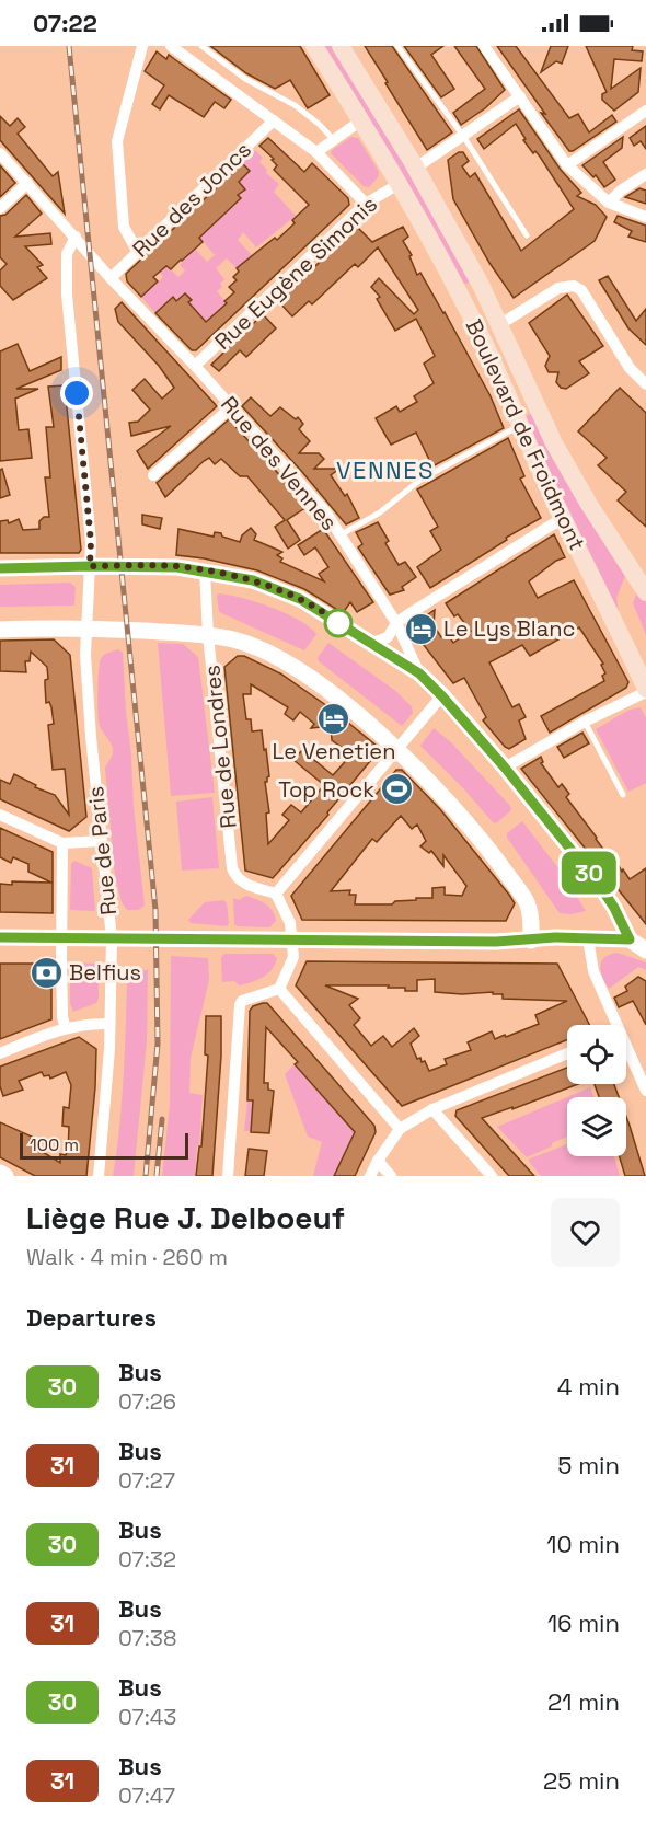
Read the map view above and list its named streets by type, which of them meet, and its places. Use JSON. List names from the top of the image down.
{
  "streets": {
    "main road": ["Boulevard de Froidmont"],
    "street": [
      "Rue des Joncs",
      "Rue Eugène Simonis",
      "Rue des Vennes",
      "Rue de Londres",
      "Rue de Paris"
    ]
  },
  "crossings": [
    ["Rue des Joncs", "Rue des Vennes"],
    ["Rue Eugène Simonis", "Boulevard de Froidmont"],
    ["Rue Eugène Simonis", "Rue des Vennes"],
    ["Rue des Vennes", "Rue de Paris"]
  ],
  "districts": ["VENNES"],
  "places": {
    "hotel": ["Le Lys Blanc", "Le Venetien"],
    "sports": ["Top Rock"],
    "bank": ["Belfius"]
  },
  "lines": ["bus line 30"],
  "scale_bar": "100 m",
  "page": {
    "status": "07:22",
    "on_map": "30",
    "scale": "100 m",
    "heading": [
      ["Liège Rue J. Delboeuf", "Walk · 4 min · 260 m"],
      "Departures"
    ],
    "list": [
      {
        "mark": "30",
        "name": "Bus",
        "note": "07:26",
        "value": "4 min"
      },
      {
        "mark": "31",
        "name": "Bus",
        "note": "07:27",
        "value": "5 min"
      },
      {
        "mark": "30",
        "name": "Bus",
        "note": "07:32",
        "value": "10 min"
      },
      {
        "mark": "31",
        "name": "Bus",
        "note": "07:38",
        "value": "16 min"
      },
      {
        "mark": "30",
        "name": "Bus",
        "note": "07:43",
        "value": "21 min"
      },
      {
        "mark": "31",
        "name": "Bus",
        "note": "07:47",
        "value": "25 min"
      }
    ]
  }
}
